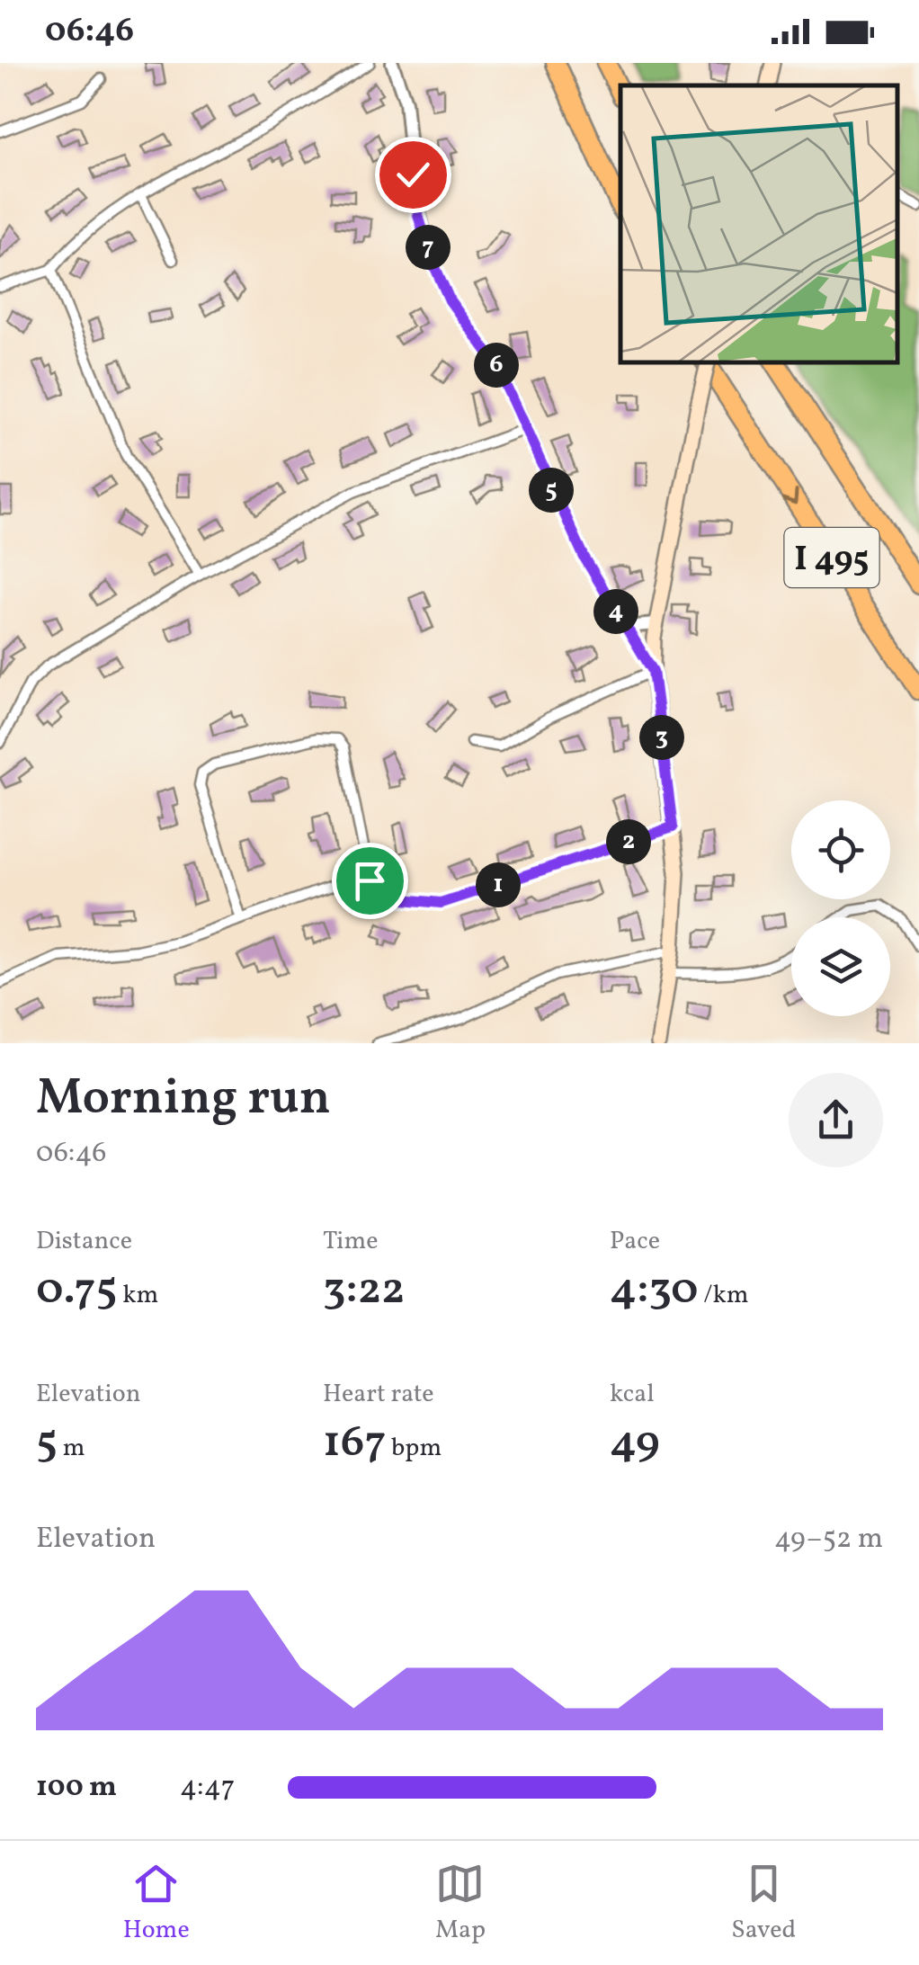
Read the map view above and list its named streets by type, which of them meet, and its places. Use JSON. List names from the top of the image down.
{
  "streets": {
    "highway": ["I 495"]
  },
  "page": {
    "status": "06:46",
    "pins": [
      "7",
      "6",
      "5",
      "4",
      "3",
      "2",
      "1"
    ],
    "heading": ["Morning run", "06:46"],
    "stats": [
      ["Distance", "0.75 km"],
      ["Time", "3:22"],
      ["Pace", "4:30 /km"],
      ["Elevation", "5 m"],
      ["Heart rate", "167 bpm"],
      ["kcal", "49"]
    ],
    "chart": ["Elevation", "49–52 m"],
    "list": [
      {
        "name": "100 m",
        "note": "4:47"
      }
    ],
    "tabs": ["Home", "Map", "Saved"]
  }
}
